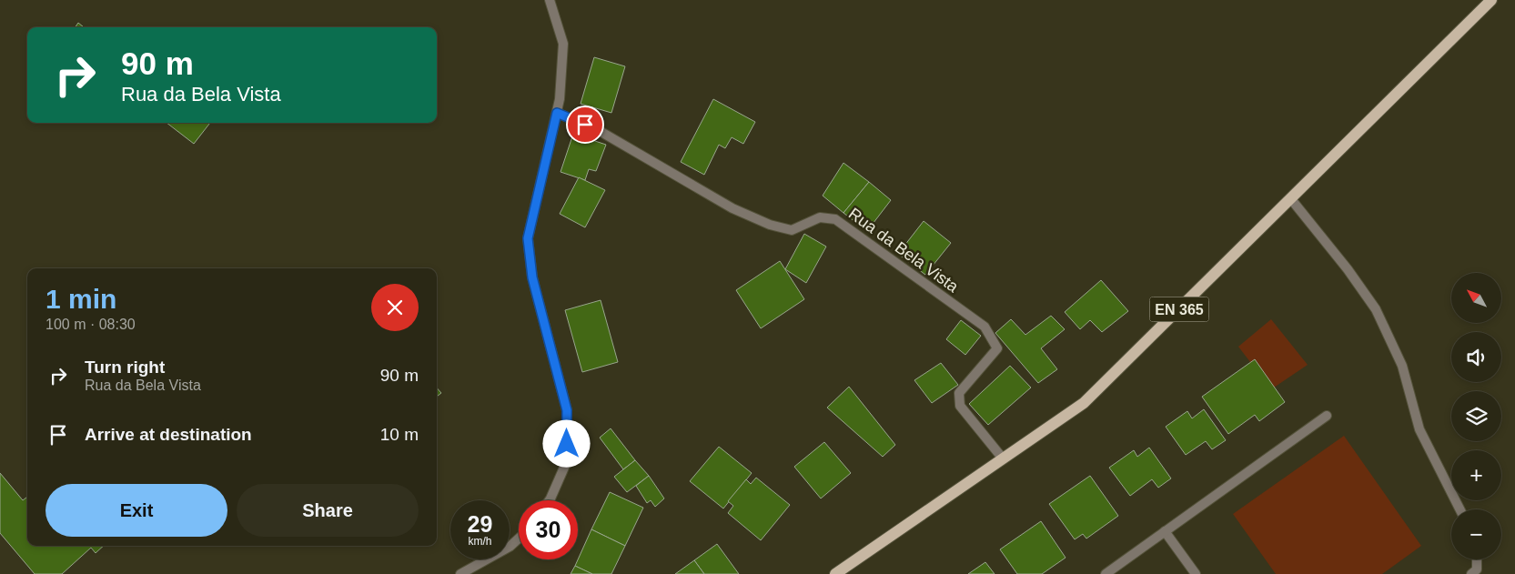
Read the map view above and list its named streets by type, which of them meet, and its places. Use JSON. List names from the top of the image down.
{
  "streets": {
    "main road": ["EN 365"],
    "street": ["Rua da Bela Vista"]
  },
  "crossings": [
    ["Rua da Bela Vista", "EN 365"]
  ],
  "north": "top left",
  "page": {
    "turn": ["90 m", "Rua da Bela Vista"],
    "heading": ["1 min", "100 m · 08:30"],
    "map_buttons": ["+", "−"],
    "list": [
      {
        "name": "Turn right",
        "note": "Rua da Bela Vista",
        "value": "90 m"
      },
      {
        "name": "Arrive at destination",
        "value": "10 m"
      }
    ],
    "buttons": ["Exit", "Share"],
    "speed": "29 km/h",
    "limit": "30"
  }
}
